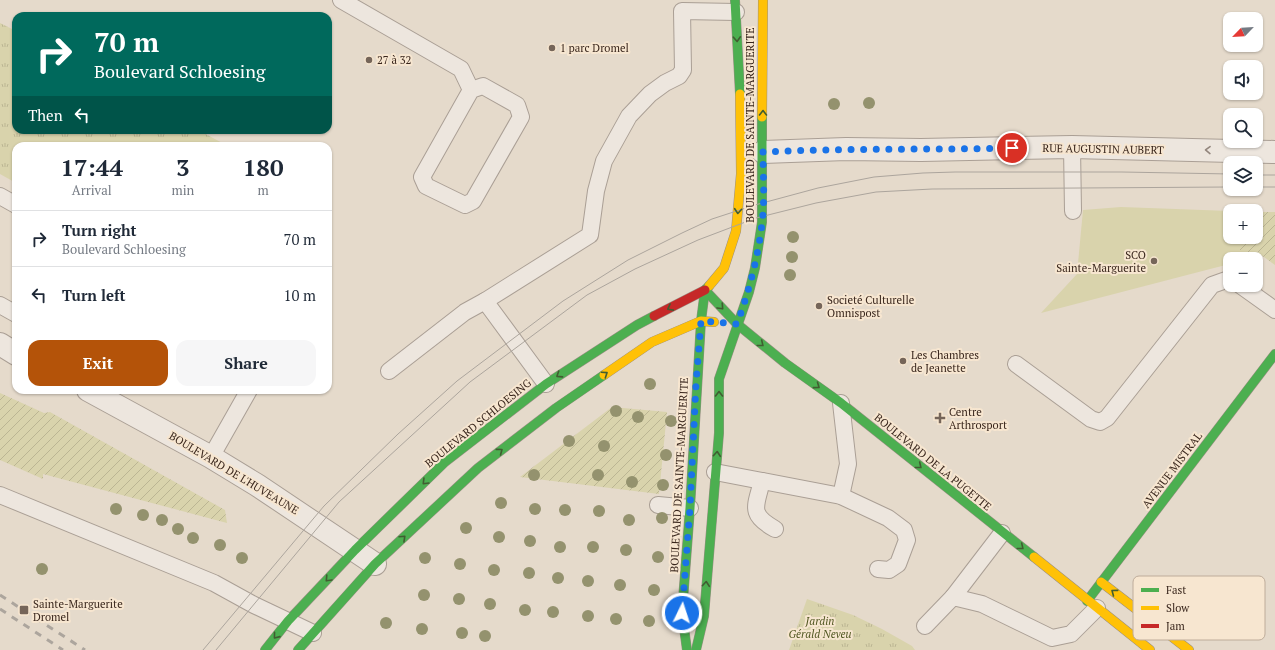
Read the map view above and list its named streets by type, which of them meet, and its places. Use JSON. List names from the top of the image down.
{
  "streets": {
    "main road": [
      "BOULEVARD DE SAINTE-MARGUERITE",
      "BOULEVARD SCHLOESING",
      "BOULEVARD DE LA PUGETTE",
      "AVENUE MISTRAL"
    ],
    "street": ["RUE AUGUSTIN AUBERT", "BOULEVARD DE L'HUVEAUNE"]
  },
  "crossings": [
    ["BOULEVARD DE SAINTE-MARGUERITE", "RUE AUGUSTIN AUBERT"],
    ["BOULEVARD DE SAINTE-MARGUERITE", "BOULEVARD SCHLOESING"],
    ["BOULEVARD DE SAINTE-MARGUERITE", "BOULEVARD DE LA PUGETTE"],
    ["BOULEVARD SCHLOESING", "BOULEVARD DE LA PUGETTE"],
    ["BOULEVARD SCHLOESING", "BOULEVARD DE L'HUVEAUNE"],
    ["BOULEVARD DE LA PUGETTE", "AVENUE MISTRAL"]
  ],
  "one_way": ["RUE AUGUSTIN AUBERT", "BOULEVARD DE LA PUGETTE"],
  "parks": ["Jardin Gérald Neveu"],
  "places": {
    "other": [
      "1 parc Dromel",
      "27 à 32",
      "SCO Sainte-Marguerite",
      "Societé Culturelle Omnispost",
      "Les Chambres de Jeanette"
    ],
    "health": ["Centre Arthrosport"],
    "transit": ["Sainte-Marguerite Dromel"]
  },
  "legend": ["Fast", "Slow", "Jam"],
  "north": "bottom left",
  "page": {
    "map_buttons": ["+", "−"],
    "turn": ["70 m", "Boulevard Schloesing"],
    "then": "Then",
    "eta": [
      "17:44",
      "Arrival",
      "3",
      "min",
      "180",
      "m"
    ],
    "list": [
      {
        "name": "Turn right",
        "note": "Boulevard Schloesing",
        "value": "70 m"
      },
      {
        "name": "Turn left",
        "value": "10 m"
      }
    ],
    "buttons": ["Exit", "Share"]
  }
}
